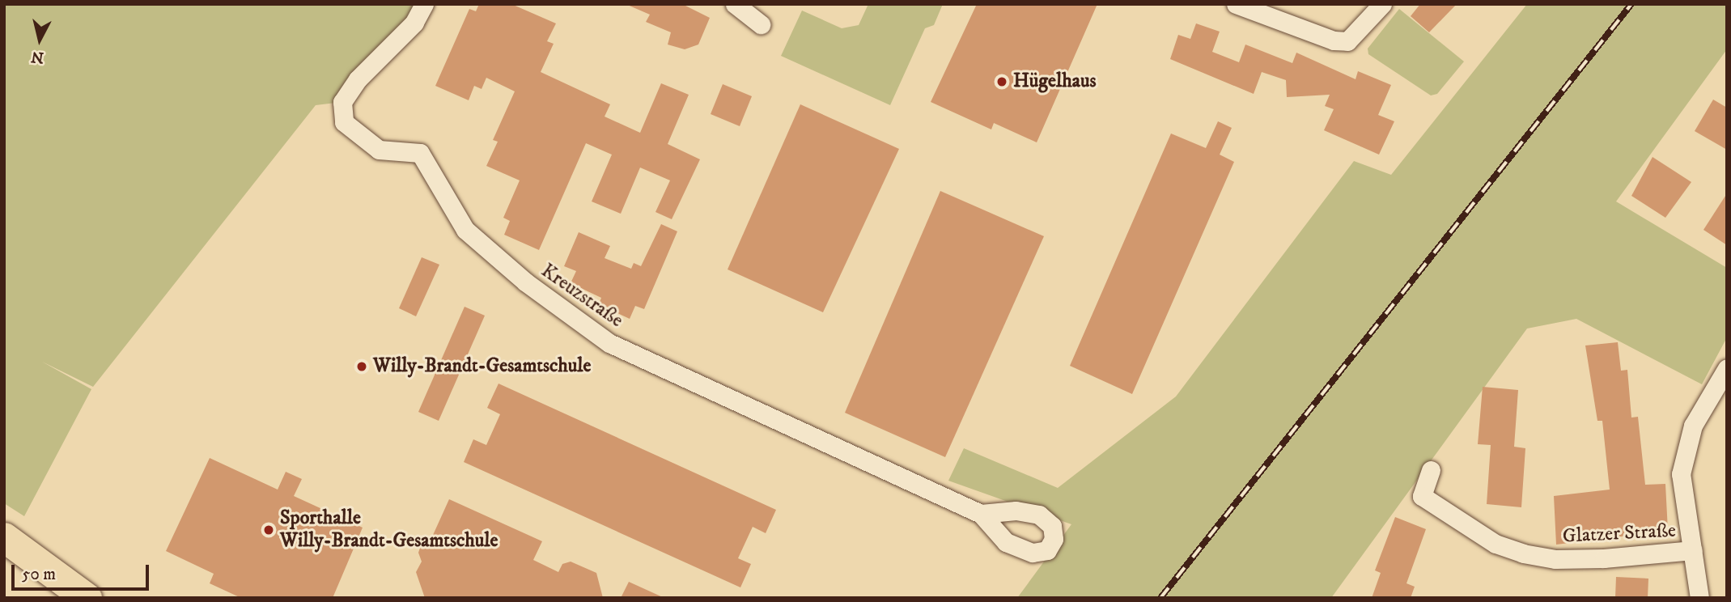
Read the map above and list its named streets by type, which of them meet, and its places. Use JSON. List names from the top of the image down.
{
  "streets": {
    "street": ["Kreuzstraße", "Glatzer Straße"]
  },
  "places": ["Hügelhaus", "Willy-Brandt-Gesamtschule", "Sporthalle Willy-Brandt-Gesamtschule"],
  "scale_bar": "50 m",
  "north": "bottom"
}
